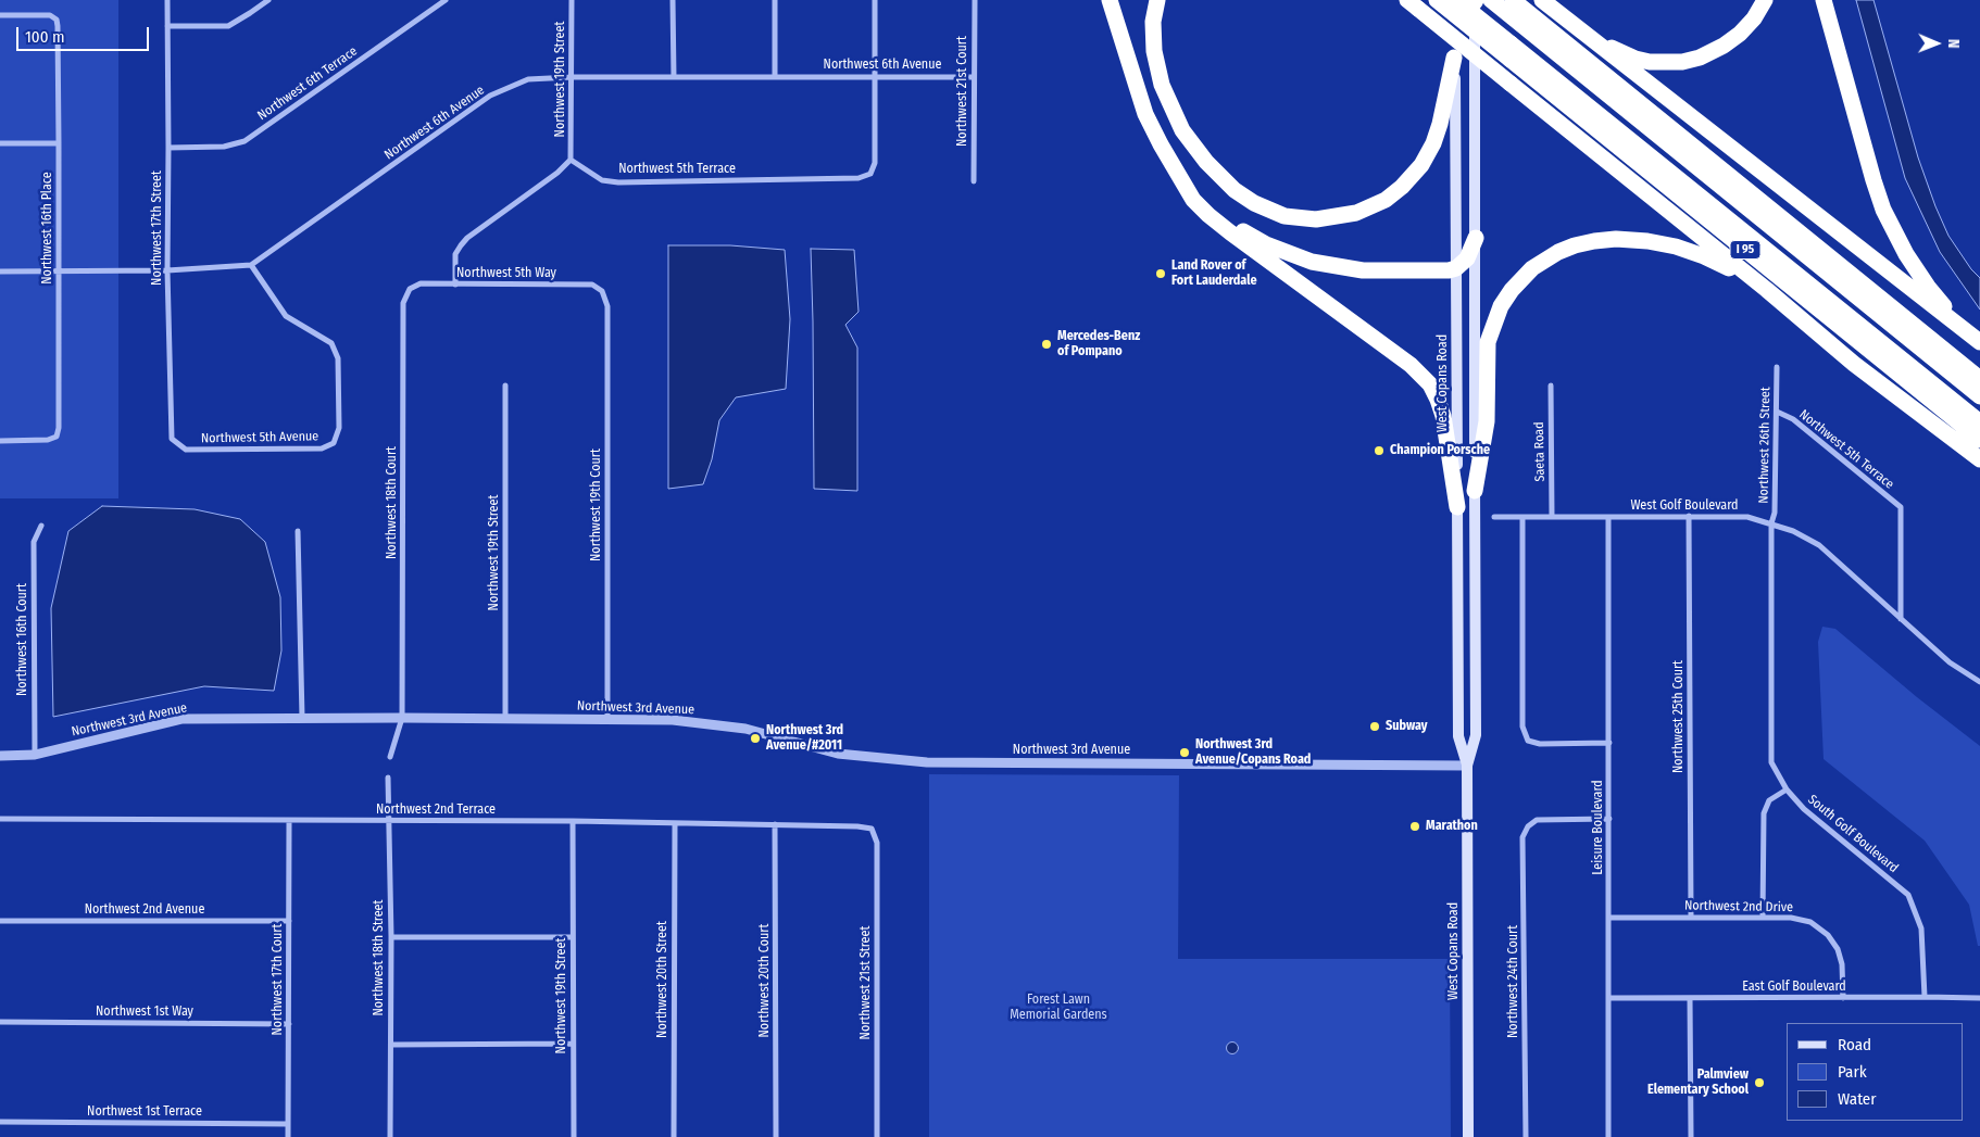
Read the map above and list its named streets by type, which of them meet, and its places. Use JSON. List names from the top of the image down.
{
  "streets": {
    "highway": ["I 95"],
    "main road": ["West Copans Road"],
    "street": [
      "Northwest 6th Avenue",
      "Northwest 19th Street",
      "Northwest 6th Terrace",
      "Northwest 21st Court",
      "Northwest 5th Terrace",
      "Northwest 16th Place",
      "Northwest 17th Street",
      "Northwest 5th Way",
      "Northwest 5th Avenue",
      "Northwest 26th Street",
      "Saeta Road",
      "Northwest 18th Court",
      "Northwest 19th Court",
      "West Golf Boulevard",
      "Northwest 16th Court",
      "Northwest 3rd Avenue",
      "Northwest 25th Court",
      "Northwest 2nd Terrace",
      "Leisure Boulevard",
      "South Golf Boulevard",
      "Northwest 2nd Drive",
      "Northwest 2nd Avenue",
      "Northwest 18th Street",
      "Northwest 17th Court",
      "Northwest 20th Street",
      "Northwest 20th Court",
      "Northwest 24th Court",
      "Northwest 21st Street",
      "East Golf Boulevard",
      "Northwest 1st Way",
      "Northwest 1st Terrace"
    ]
  },
  "crossings": [
    ["Northwest 6th Avenue", "Northwest 19th Street"],
    ["Northwest 6th Avenue", "Northwest 21st Court"],
    ["Northwest 6th Avenue", "Northwest 5th Terrace"],
    ["Northwest 6th Avenue", "Northwest 5th Avenue"],
    ["Northwest 19th Street", "Northwest 5th Terrace"],
    ["Northwest 19th Street", "Northwest 3rd Avenue"],
    ["Northwest 19th Street", "Northwest 2nd Terrace"],
    ["Northwest 6th Terrace", "Northwest 17th Street"],
    ["Northwest 5th Terrace", "Northwest 26th Street"],
    ["Northwest 5th Terrace", "West Golf Boulevard"],
    ["Northwest 17th Street", "Northwest 5th Avenue"],
    ["Northwest 5th Way", "Northwest 18th Court"],
    ["Northwest 5th Way", "Northwest 19th Court"],
    ["West Copans Road", "Northwest 3rd Avenue"],
    ["Northwest 26th Street", "West Golf Boulevard"],
    ["Northwest 26th Street", "South Golf Boulevard"],
    ["Saeta Road", "West Golf Boulevard"],
    ["Northwest 18th Court", "Northwest 3rd Avenue"],
    ["Northwest 19th Court", "Northwest 3rd Avenue"],
    ["West Golf Boulevard", "Northwest 25th Court"],
    ["West Golf Boulevard", "Leisure Boulevard"],
    ["West Golf Boulevard", "South Golf Boulevard"],
    ["Northwest 16th Court", "Northwest 3rd Avenue"],
    ["Northwest 25th Court", "Northwest 2nd Drive"],
    ["Northwest 2nd Terrace", "Northwest 18th Street"],
    ["Northwest 2nd Terrace", "Northwest 17th Court"],
    ["Northwest 2nd Terrace", "Northwest 20th Street"],
    ["Northwest 2nd Terrace", "Northwest 20th Court"],
    ["Northwest 2nd Terrace", "Northwest 21st Street"],
    ["Leisure Boulevard", "Northwest 2nd Drive"],
    ["Leisure Boulevard", "Northwest 24th Court"],
    ["Leisure Boulevard", "East Golf Boulevard"],
    ["South Golf Boulevard", "East Golf Boulevard"],
    ["Northwest 2nd Drive", "East Golf Boulevard"],
    ["Northwest 2nd Avenue", "Northwest 17th Court"],
    ["Northwest 17th Court", "Northwest 1st Way"],
    ["Northwest 17th Court", "Northwest 1st Terrace"]
  ],
  "parks": ["Forest Lawn Memorial Gardens"],
  "places": [
    "Land Rover of Fort Lauderdale",
    "Mercedes-Benz of Pompano",
    "Champion Porsche",
    "Subway",
    "Northwest 3rd Avenue/#2011",
    "Northwest 3rd Avenue/Copans Road",
    "Marathon",
    "Palmview Elementary School"
  ],
  "legend": ["Road", "Park", "Water"],
  "scale_bar": "100 m",
  "north": "right"
}
